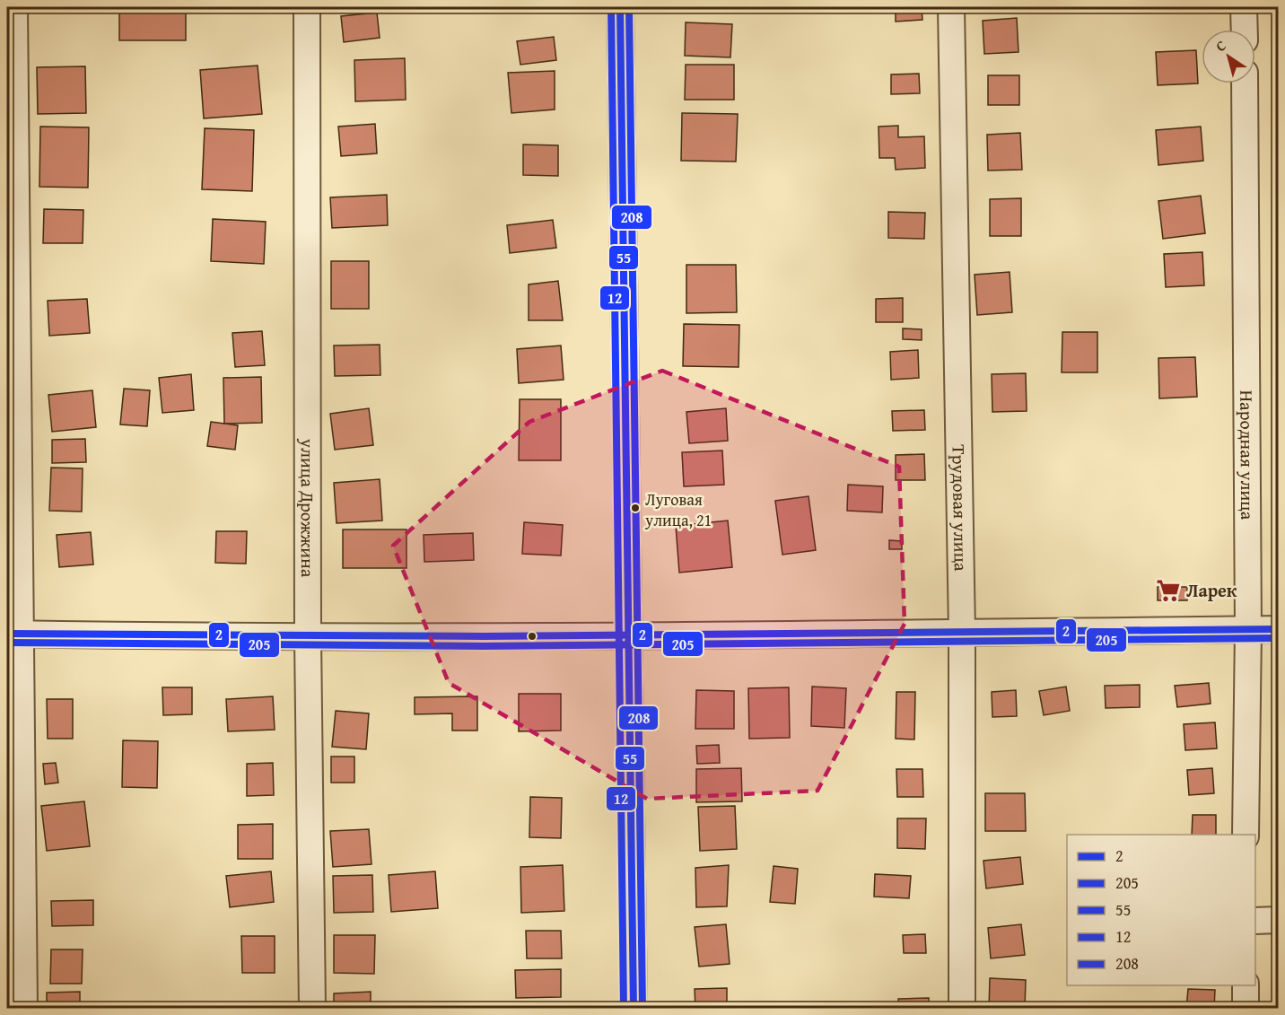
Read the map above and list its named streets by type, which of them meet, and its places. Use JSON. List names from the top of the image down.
{
  "streets": {
    "street": ["Народная улица", "Трудовая улица", "улица Дрожжина"]
  },
  "places": {
    "other": ["Луговая улица, 21"],
    "supermarket": ["Ларек"]
  },
  "lines": [
    "transit line 55",
    "transit line 12",
    "transit line 208",
    "transit line 2",
    "transit line 205"
  ],
  "legend": [
    "2",
    "205",
    "55",
    "12",
    "208"
  ],
  "north": "top left"
}
